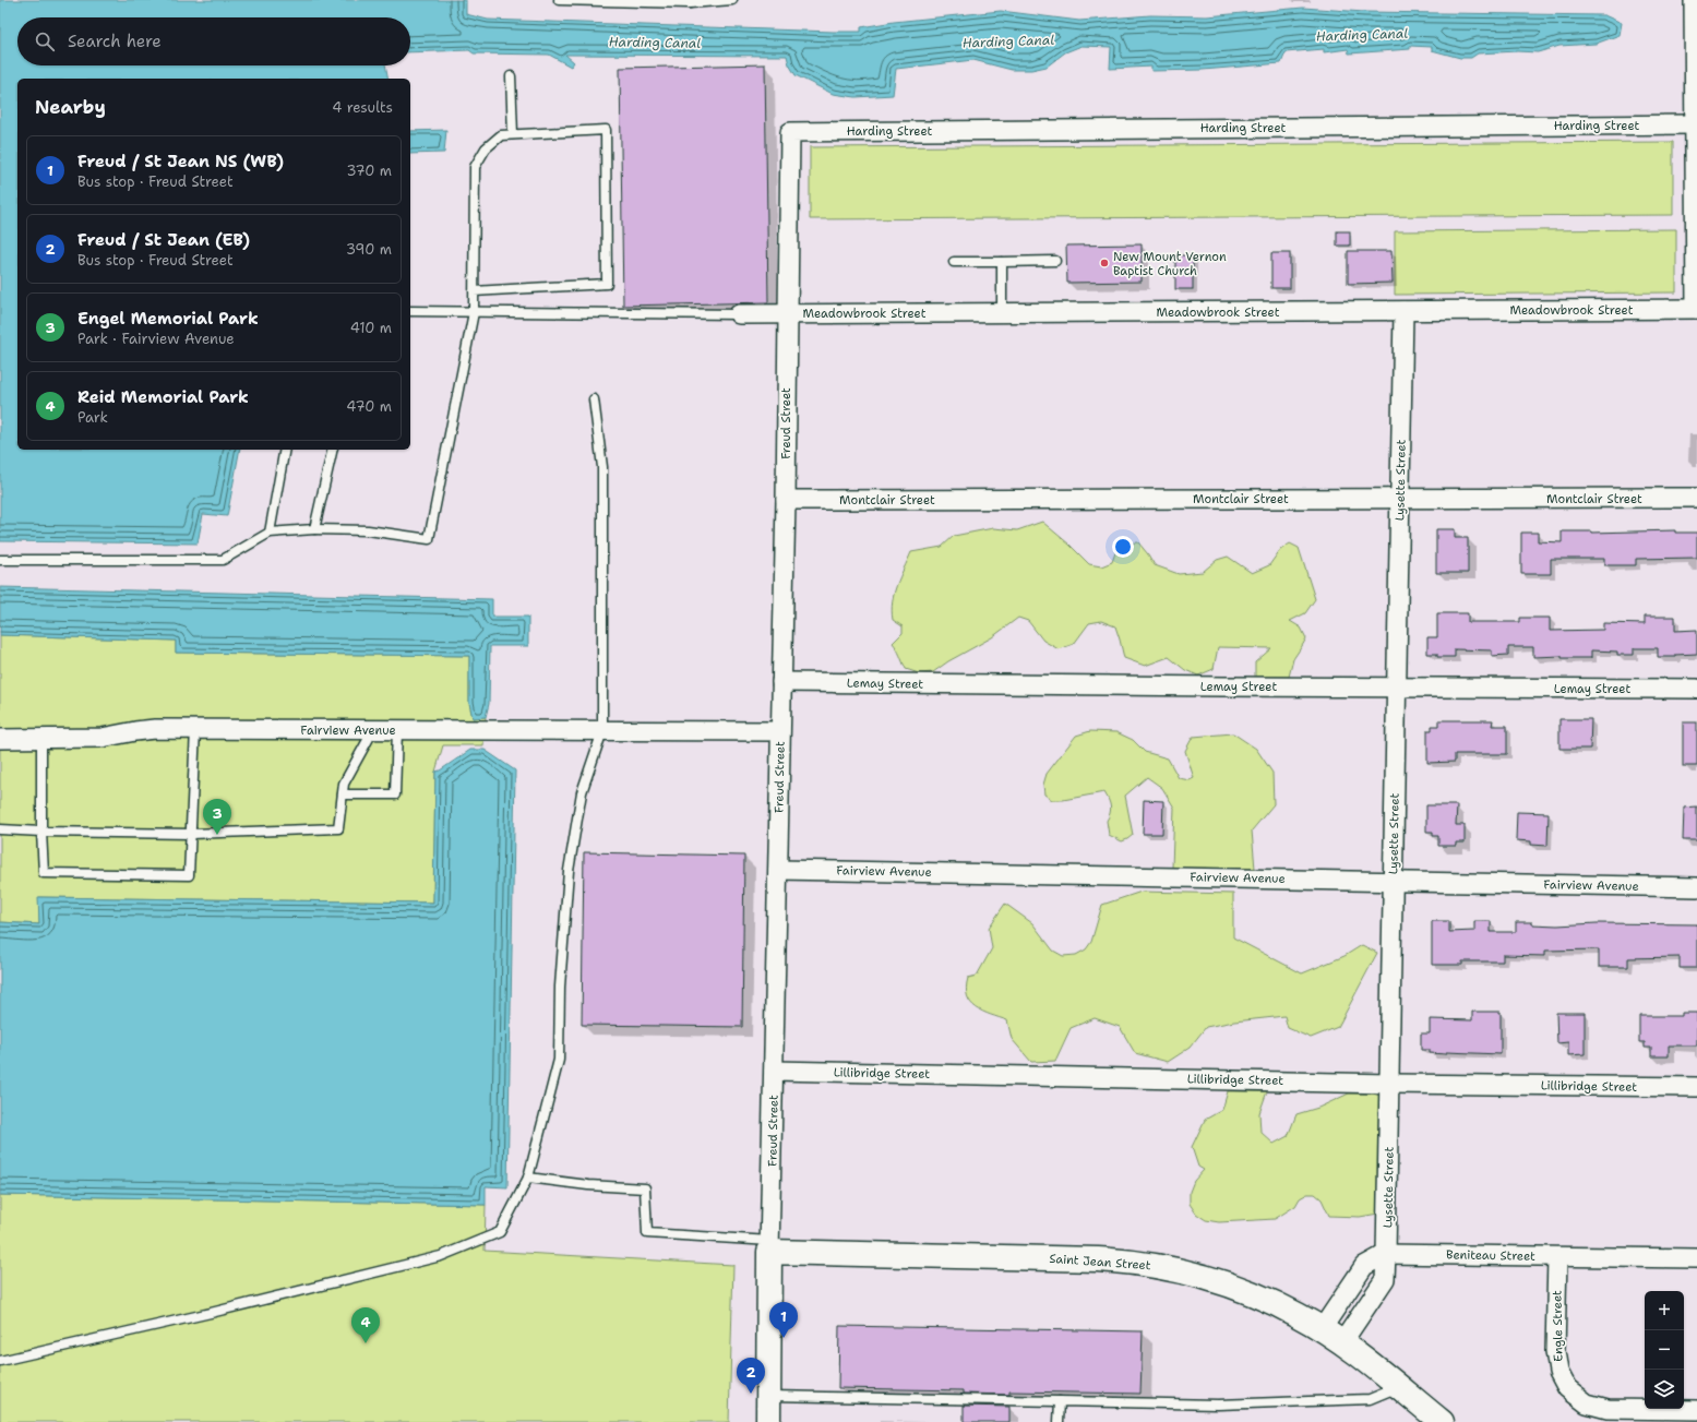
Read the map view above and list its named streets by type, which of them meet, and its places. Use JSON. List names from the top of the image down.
{
  "streets": {
    "street": [
      "Harding Street",
      "Meadowbrook Street",
      "Freud Street",
      "Lysette Street",
      "Montclair Street",
      "Lemay Street",
      "Fairview Avenue",
      "Lillibridge Street",
      "Beniteau Street",
      "Saint Jean Street",
      "Engle Street"
    ]
  },
  "crossings": [
    ["Harding Street", "Freud Street"],
    ["Meadowbrook Street", "Freud Street"],
    ["Meadowbrook Street", "Lysette Street"],
    ["Freud Street", "Montclair Street"],
    ["Freud Street", "Lemay Street"],
    ["Freud Street", "Fairview Avenue"],
    ["Freud Street", "Lillibridge Street"],
    ["Freud Street", "Saint Jean Street"],
    ["Lysette Street", "Montclair Street"],
    ["Lysette Street", "Lemay Street"],
    ["Lysette Street", "Fairview Avenue"],
    ["Lysette Street", "Lillibridge Street"],
    ["Lysette Street", "Beniteau Street"],
    ["Beniteau Street", "Engle Street"]
  ],
  "water": ["Harding Canal"],
  "places": ["New Mount Vernon Baptist Church"],
  "page": {
    "search": "Search here",
    "heading": ["Nearby", "4 results"],
    "list": [
      {
        "mark": "1",
        "name": "Freud / St Jean NS (WB)",
        "note": "Bus stop · Freud Street",
        "value": "370 m"
      },
      {
        "mark": "2",
        "name": "Freud / St Jean (EB)",
        "note": "Bus stop · Freud Street",
        "value": "390 m"
      },
      {
        "mark": "3",
        "name": "Engel Memorial Park",
        "note": "Park · Fairview Avenue",
        "value": "410 m"
      },
      {
        "mark": "4",
        "name": "Reid Memorial Park",
        "note": "Park",
        "value": "470 m"
      }
    ],
    "pins": [
      "3",
      "1",
      "4",
      "2"
    ],
    "map_buttons": ["+", "−"]
  }
}
